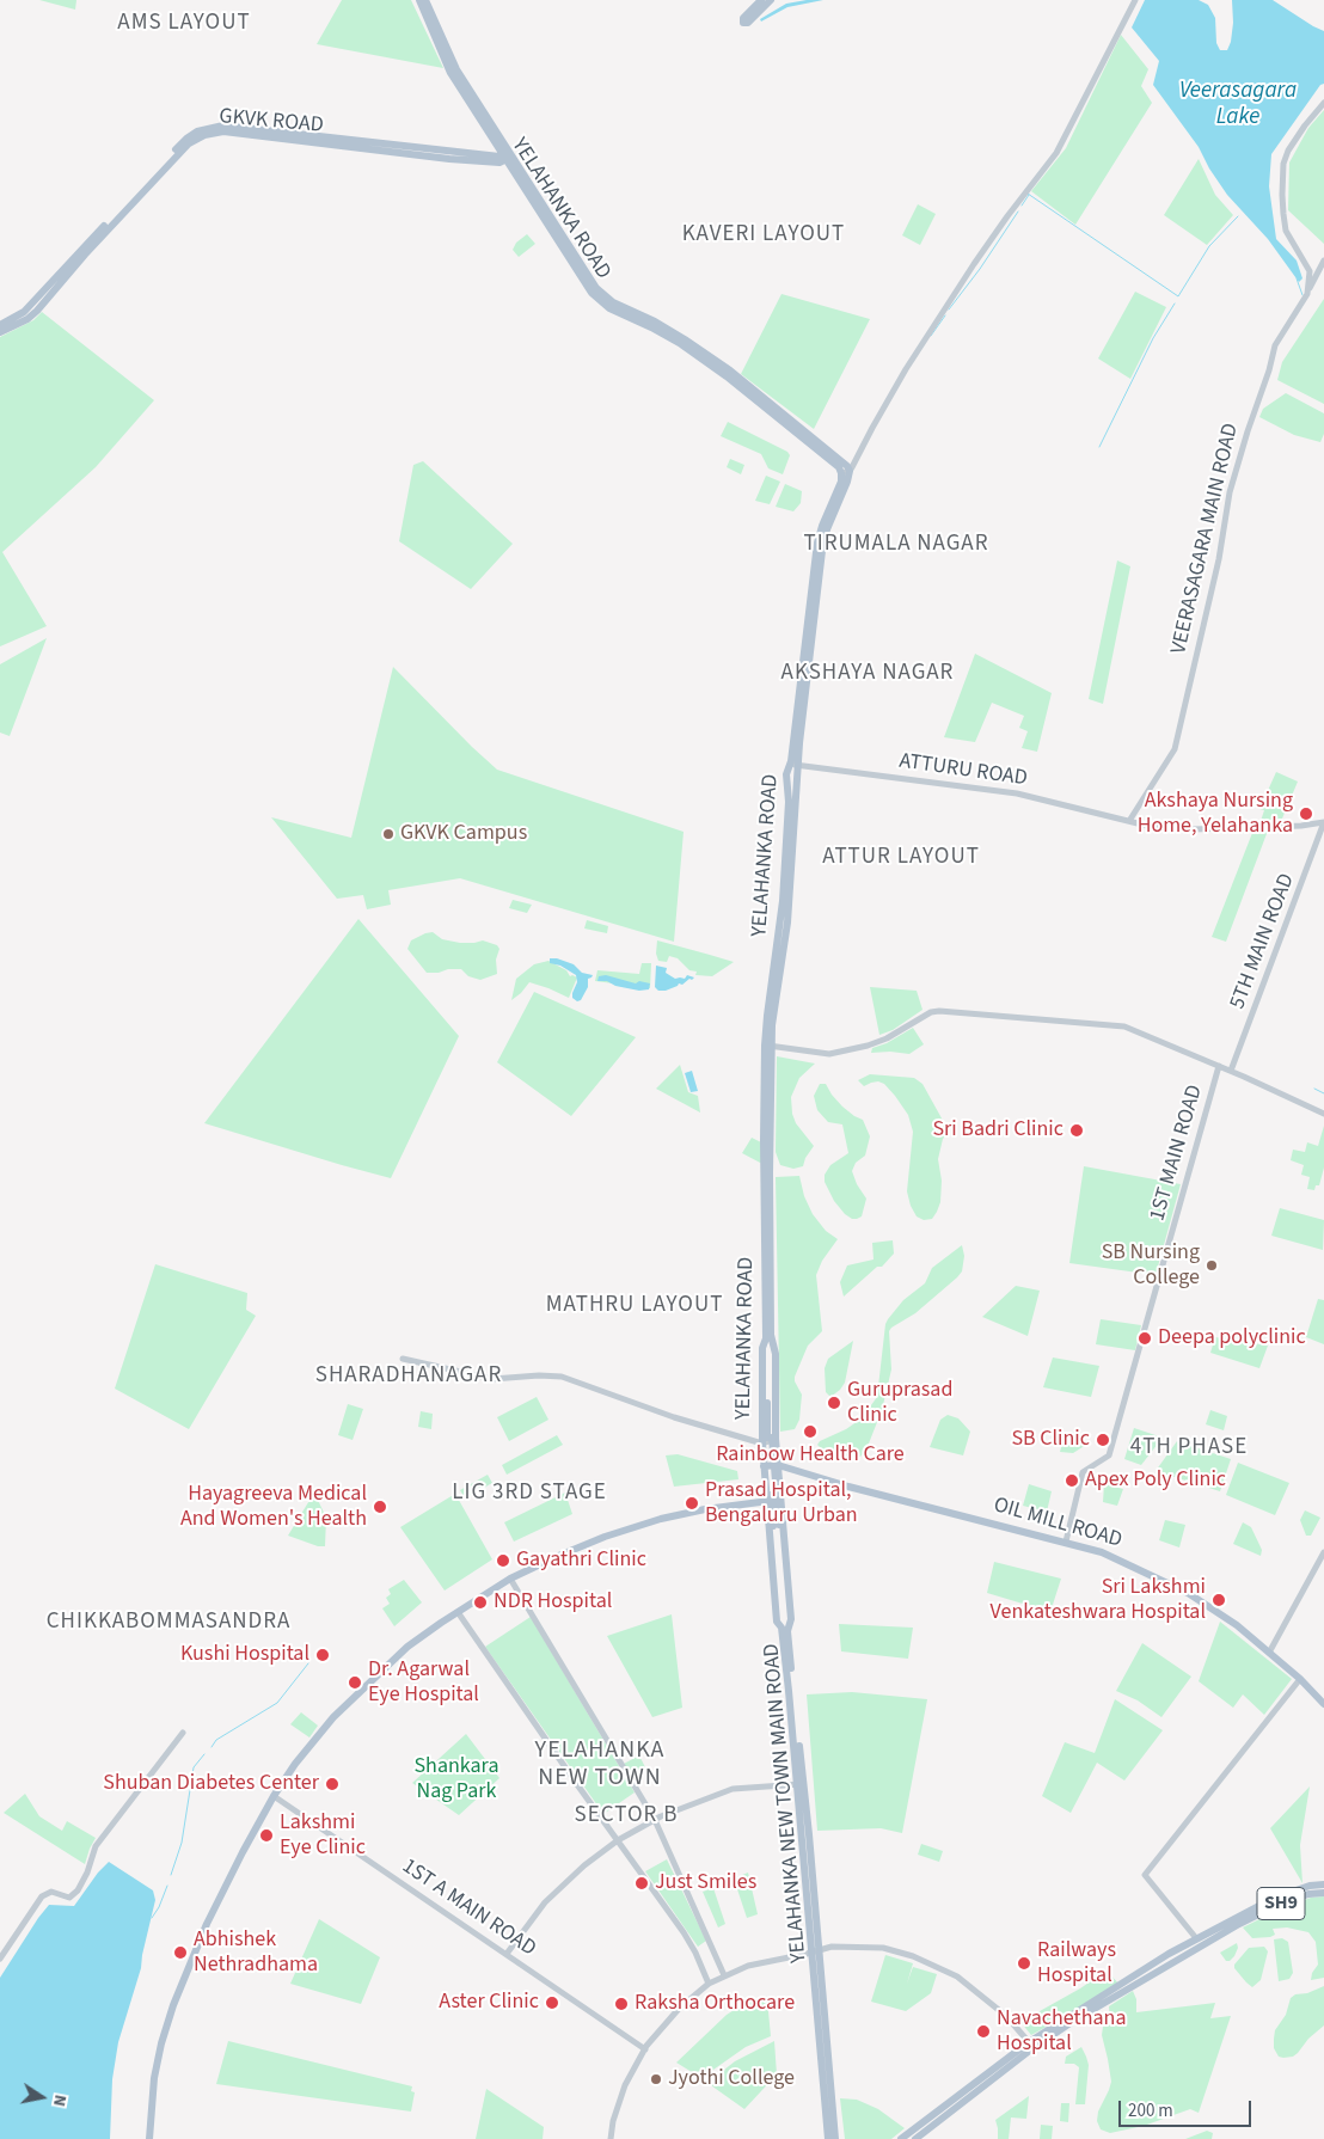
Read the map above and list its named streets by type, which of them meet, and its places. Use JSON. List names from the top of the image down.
{
  "streets": {
    "main road": [
      "GKVK ROAD",
      "YELAHANKA ROAD",
      "OIL MILL ROAD",
      "YELAHANKA NEW TOWN MAIN ROAD",
      "SH9"
    ],
    "street": [
      "VEERASAGARA MAIN ROAD",
      "ATTURU ROAD",
      "5TH MAIN ROAD",
      "1ST MAIN ROAD",
      "1ST A MAIN ROAD"
    ]
  },
  "crossings": [
    ["GKVK ROAD", "YELAHANKA ROAD"],
    ["YELAHANKA ROAD", "ATTURU ROAD"],
    ["YELAHANKA ROAD", "OIL MILL ROAD"],
    ["YELAHANKA ROAD", "YELAHANKA NEW TOWN MAIN ROAD"],
    ["VEERASAGARA MAIN ROAD", "ATTURU ROAD"],
    ["ATTURU ROAD", "5TH MAIN ROAD"],
    ["1ST MAIN ROAD", "OIL MILL ROAD"],
    ["OIL MILL ROAD", "YELAHANKA NEW TOWN MAIN ROAD"]
  ],
  "districts": [
    "AMS LAYOUT",
    "KAVERI LAYOUT",
    "TIRUMALA NAGAR",
    "AKSHAYA NAGAR",
    "ATTUR LAYOUT",
    "MATHRU LAYOUT",
    "SHARADHANAGAR",
    "4TH PHASE",
    "LIG 3RD STAGE",
    "CHIKKABOMMASANDRA",
    "YELAHANKA NEW TOWN",
    "SECTOR B"
  ],
  "water": ["Veerasagara Lake"],
  "parks": ["Shankara Nag Park"],
  "places": [
    "Akshaya Nursing Home, Yelahanka",
    "GKVK Campus",
    "Sri Badri Clinic",
    "SB Nursing College",
    "Deepa polyclinic",
    "Guruprasad Clinic",
    "Rainbow Health Care",
    "SB Clinic",
    "Apex Poly Clinic",
    "Prasad Hospital, Bengaluru Urban",
    "Hayagreeva Medical And Women's Health",
    "Gayathri Clinic",
    "Sri Lakshmi Venkateshwara Hospital",
    "NDR Hospital",
    "Kushi Hospital",
    "Dr. Agarwal Eye Hospital",
    "Shuban Diabetes Center",
    "Lakshmi Eye Clinic",
    "Just Smiles",
    "Abhishek Nethradhama",
    "Railways Hospital",
    "Aster Clinic",
    "Raksha Orthocare",
    "Navachethana Hospital",
    "Jyothi College"
  ],
  "scale_bar": "200 m",
  "north": "right"
}
